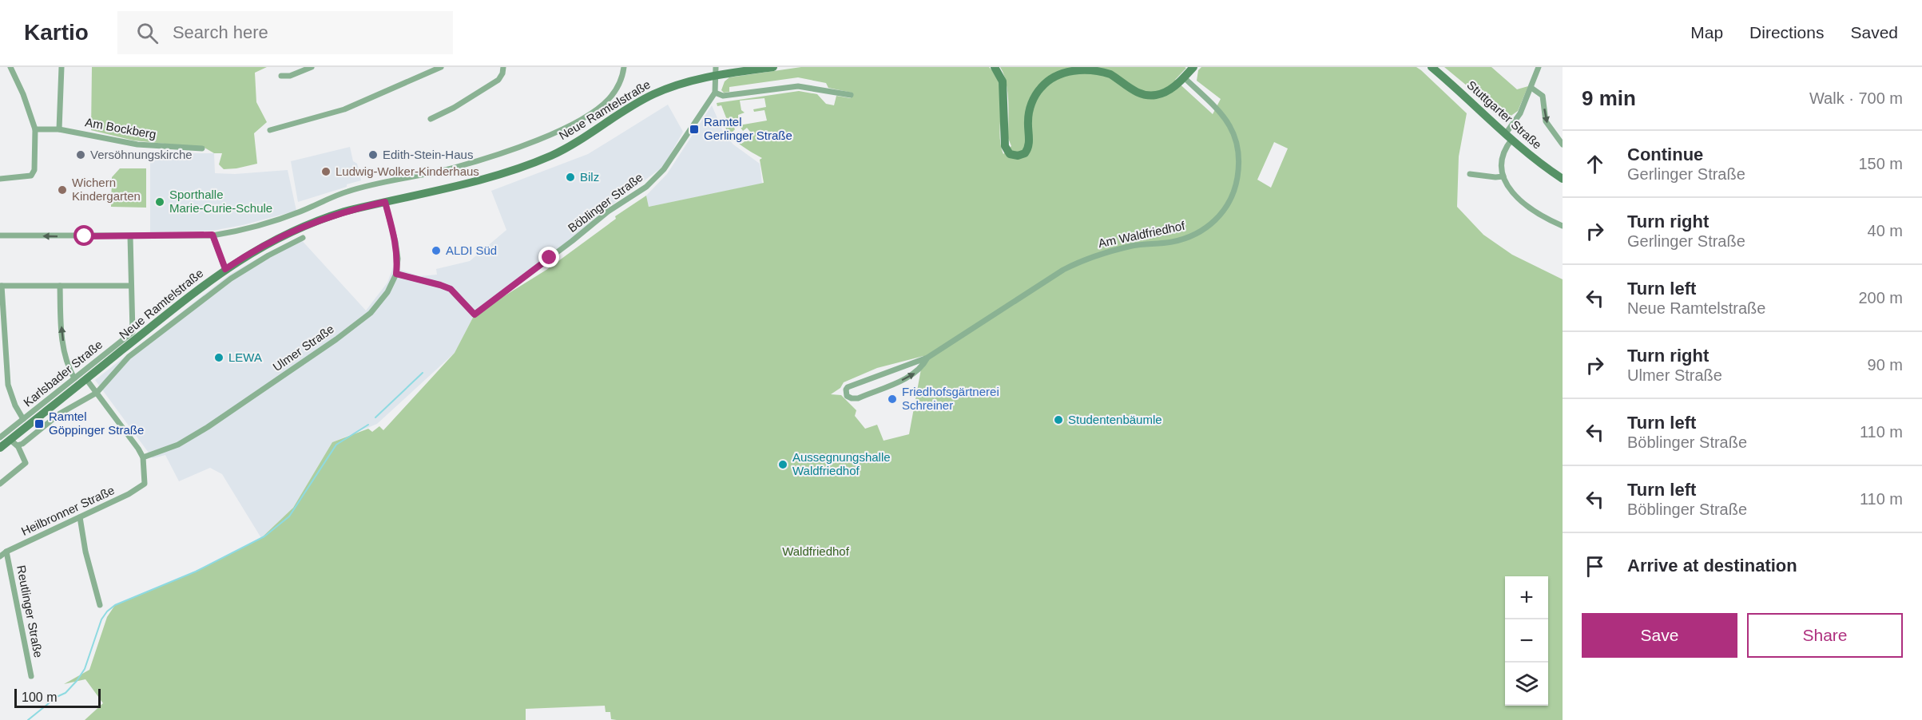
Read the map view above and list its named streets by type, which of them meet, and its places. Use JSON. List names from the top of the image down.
{
  "streets": {
    "main road": ["Neue Ramtelstraße", "Stuttgarter Straße"],
    "street": [
      "Am Bockberg",
      "Böblinger Straße",
      "Am Waldfriedhof",
      "Ulmer Straße",
      "Karlsbader Straße",
      "Heilbronner Straße",
      "Reutlinger Straße"
    ]
  },
  "crossings": [
    ["Neue Ramtelstraße", "Ulmer Straße"],
    ["Böblinger Straße", "Ulmer Straße"],
    ["Ulmer Straße", "Heilbronner Straße"],
    ["Heilbronner Straße", "Reutlinger Straße"]
  ],
  "parks": ["Waldfriedhof"],
  "places": {
    "transit": ["Ramtel Gerlinger Straße", "Ramtel Göppinger Straße"],
    "other": [
      "Versöhnungskirche",
      "Edith-Stein-Haus",
      "Ludwig-Wolker-Kinderhaus",
      "Bilz",
      "Wichern Kindergarten",
      "Sporthalle Marie-Curie-Schule",
      "ALDI Süd",
      "LEWA",
      "Friedhofsgärtnerei Schreiner",
      "Studentenbäumle",
      "Aussegnungshalle Waldfriedhof"
    ]
  },
  "scale_bar": "100 m",
  "page": {
    "header": "Kartio",
    "search": "Search here",
    "nav": ["Map", "Directions", "Saved"],
    "heading": ["9 min", "Walk · 700 m"],
    "list": [
      ["Continue", "Gerlinger Straße", "150 m"],
      ["Turn right", "Gerlinger Straße", "40 m"],
      ["Turn left", "Neue Ramtelstraße", "200 m"],
      ["Turn right", "Ulmer Straße", "90 m"],
      ["Turn left", "Böblinger Straße", "110 m"],
      ["Turn left", "Böblinger Straße", "110 m"],
      "Arrive at destination"
    ],
    "map_buttons": ["+", "−"],
    "buttons": ["Save", "Share"],
    "scale": "100 m"
  }
}
